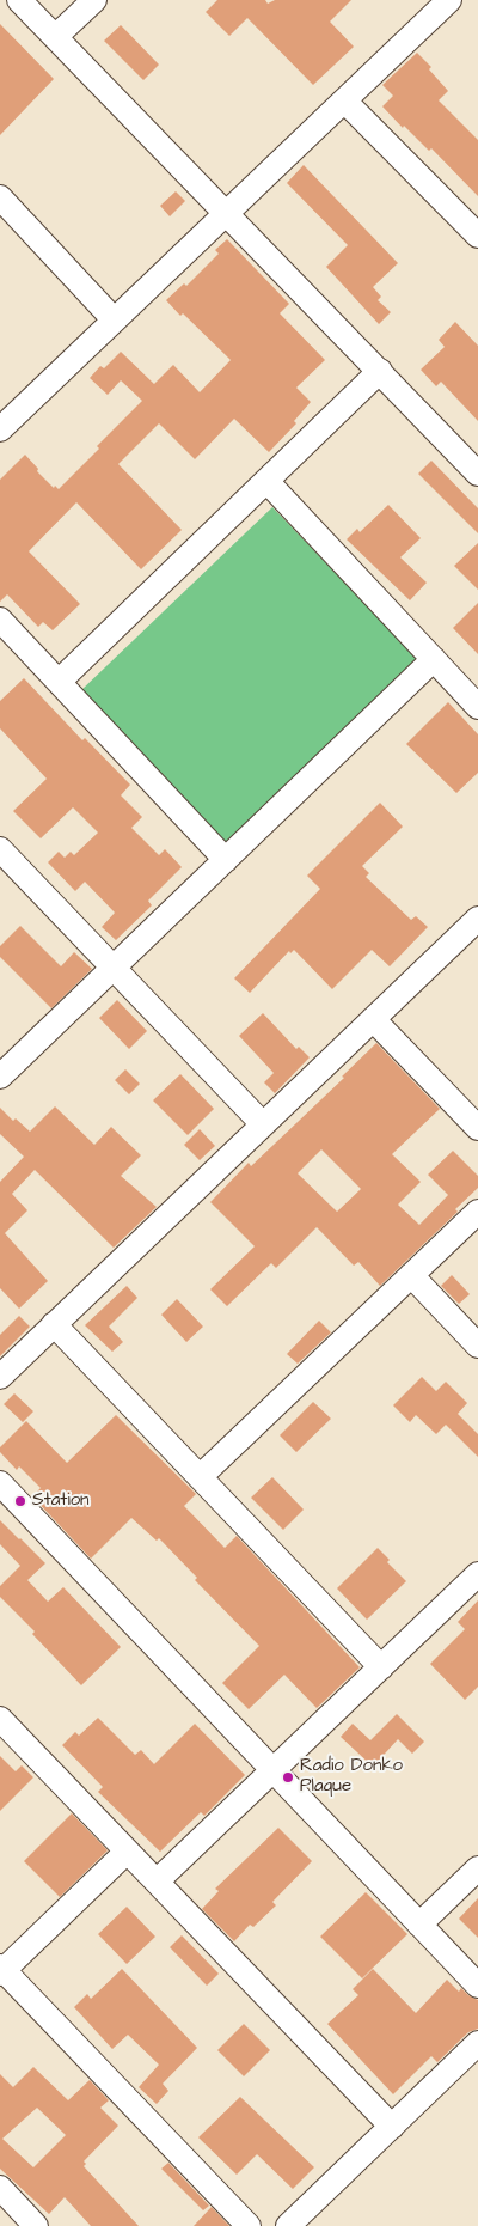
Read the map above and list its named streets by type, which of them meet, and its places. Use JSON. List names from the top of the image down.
{
  "places": ["Station", "Radio Donko Plaque"]
}
